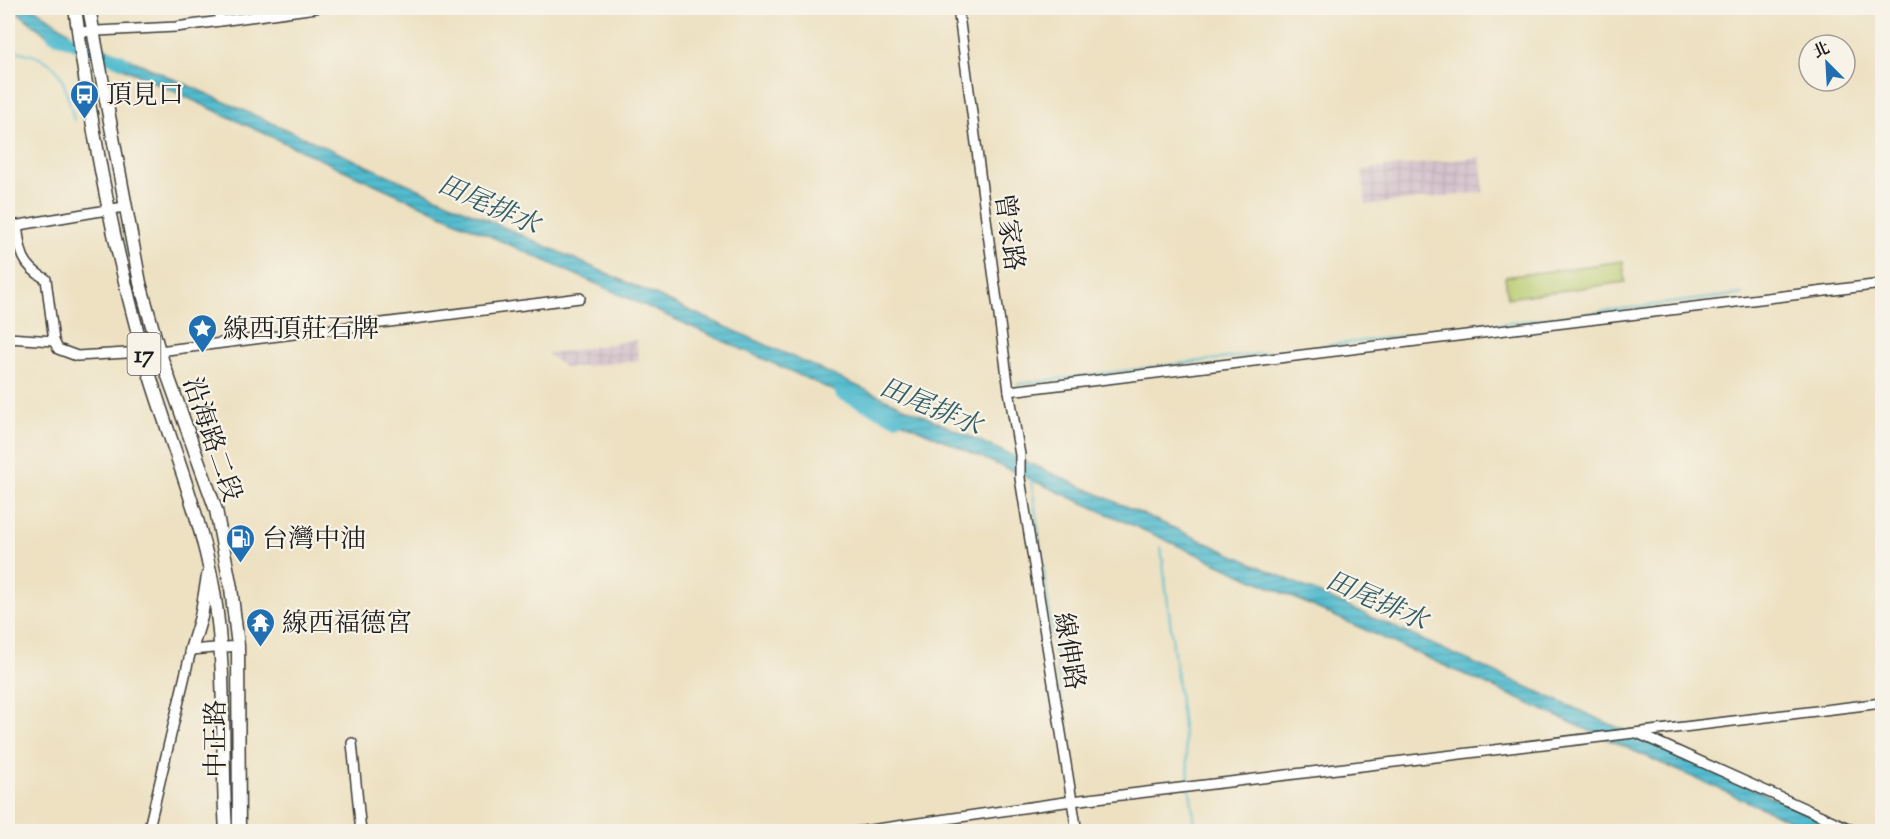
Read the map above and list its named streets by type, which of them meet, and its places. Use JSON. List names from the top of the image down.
{
  "streets": {
    "main road": ["17", "沿海路二段", "中正路"],
    "street": ["曾家路", "線伸路"]
  },
  "crossings": [
    ["曾家路", "線伸路"],
    ["17", "沿海路二段"],
    ["沿海路二段", "中正路"]
  ],
  "water": ["田尾排水"],
  "places": {
    "bus stop": ["頂見口"],
    "place": ["線西頂莊石牌"],
    "fuel station": ["台灣中油"],
    "temple": ["線西福德宮"]
  },
  "north": "top left"
}
